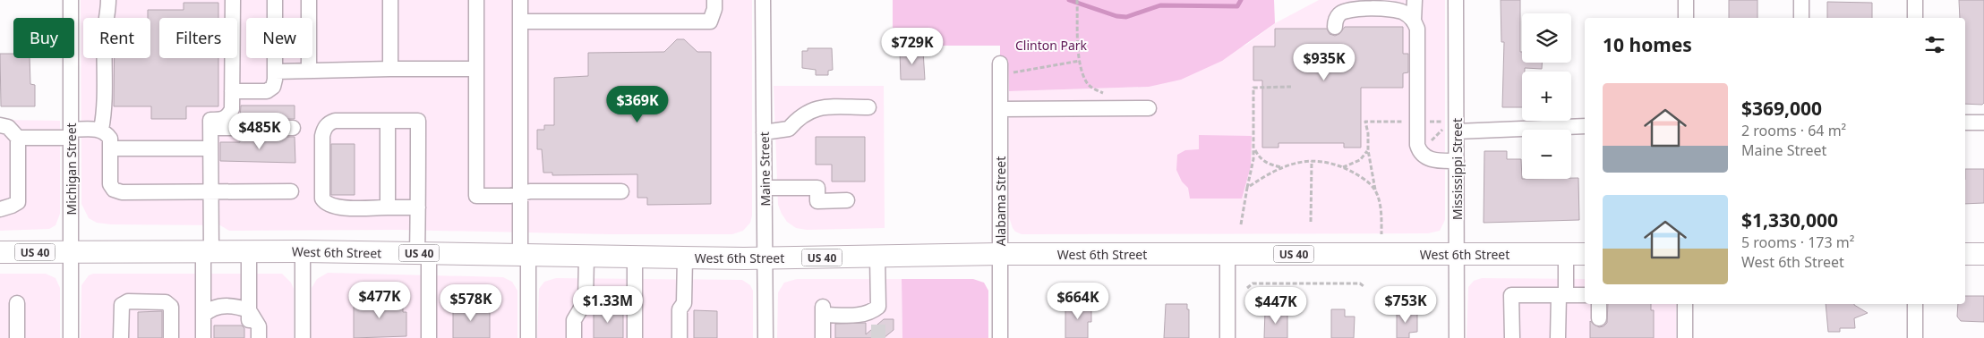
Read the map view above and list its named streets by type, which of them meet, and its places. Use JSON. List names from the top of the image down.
{
  "streets": {
    "highway": ["US 40", "West 6th Street"],
    "street": [
      "Michigan Street",
      "Maine Street",
      "Mississippi Street",
      "Alabama Street"
    ]
  },
  "crossings": [
    ["Michigan Street", "West 6th Street"],
    ["Maine Street", "West 6th Street"],
    ["Mississippi Street", "West 6th Street"],
    ["Alabama Street", "West 6th Street"]
  ],
  "parks": ["Clinton Park"],
  "page": {
    "map_buttons": ["+", "−"],
    "chip": [
      "Buy",
      "Rent",
      "Filters",
      "New"
    ],
    "heading": "10 homes",
    "price": [
      "$729K",
      "$935K",
      "$369K",
      "$485K",
      "$477K",
      "$664K",
      "$578K",
      "$1.33M",
      "$753K",
      "$447K"
    ],
    "list": [
      {
        "name": "$369,000",
        "note": "2 rooms · 64 m² · Maine Street"
      },
      {
        "name": "$1,330,000",
        "note": "5 rooms · 173 m² · West 6th Street"
      }
    ]
  }
}
